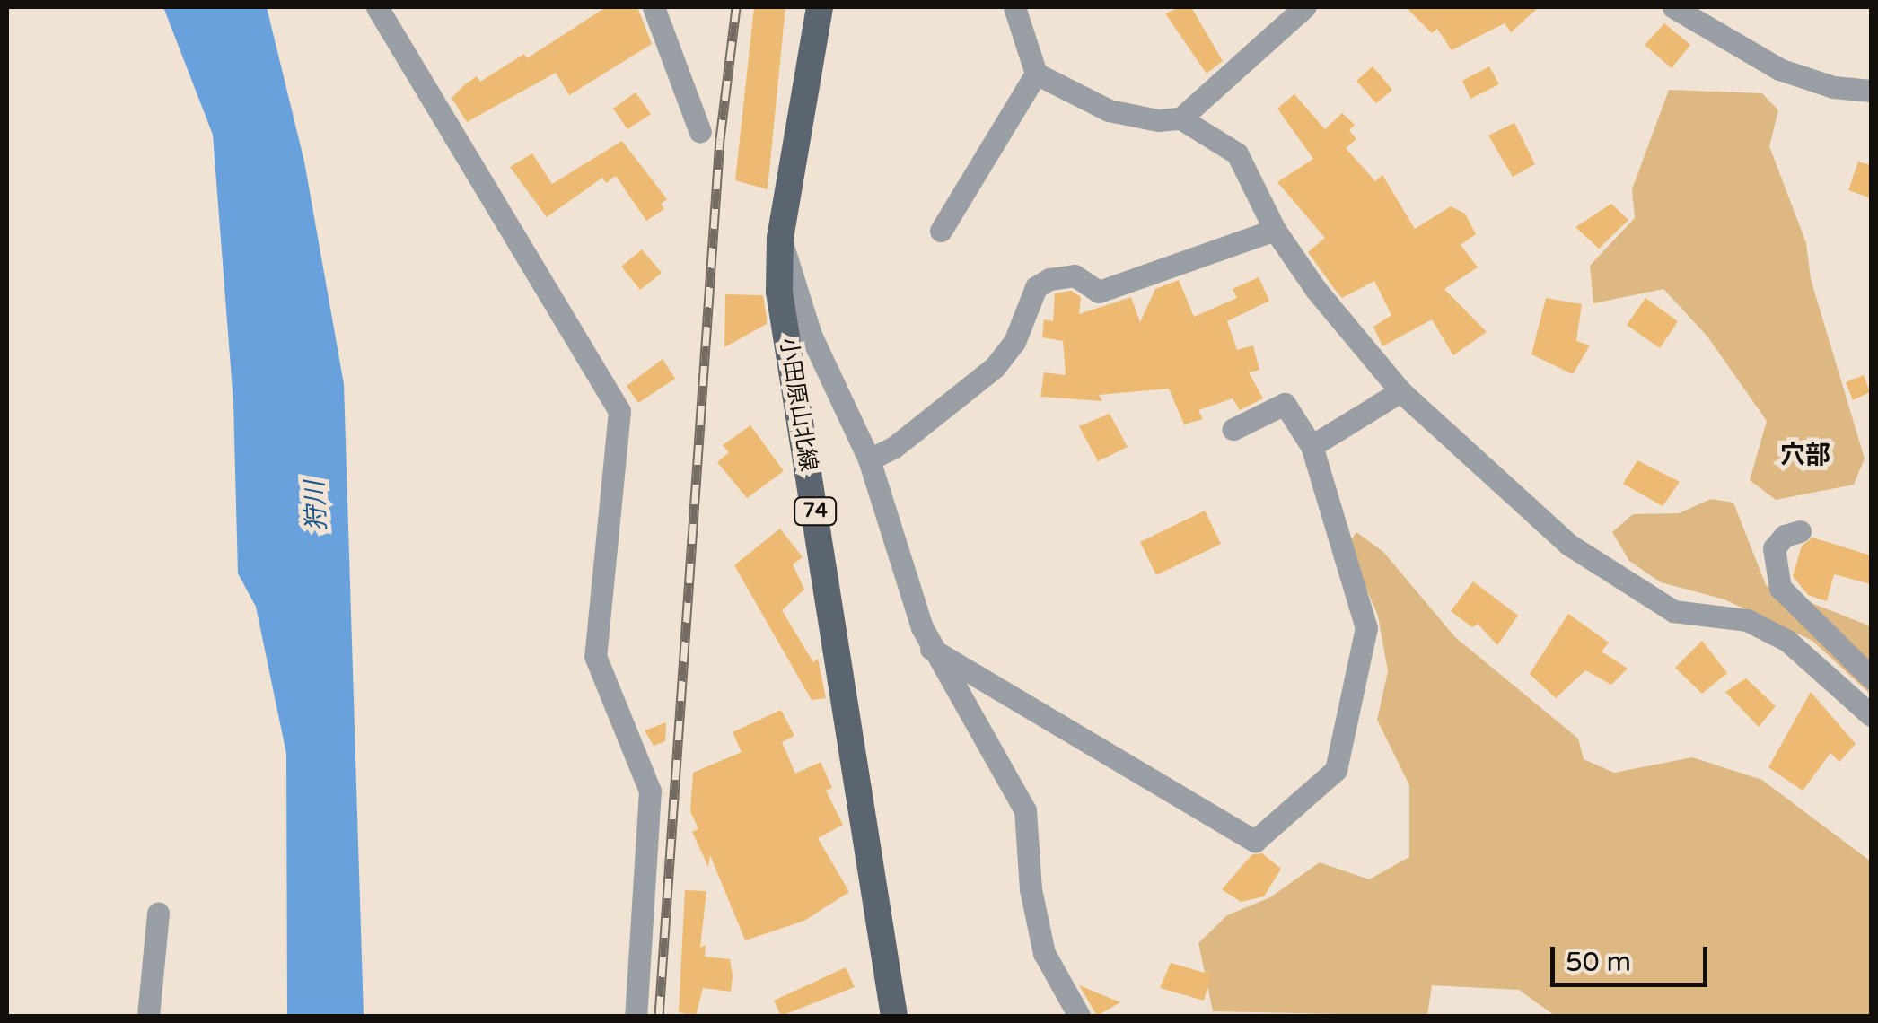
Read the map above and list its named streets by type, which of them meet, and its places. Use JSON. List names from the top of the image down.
{
  "streets": {
    "main road": ["小田原山北線", "74"]
  },
  "districts": ["穴部"],
  "water": ["狩川"],
  "scale_bar": "50 m"
}
